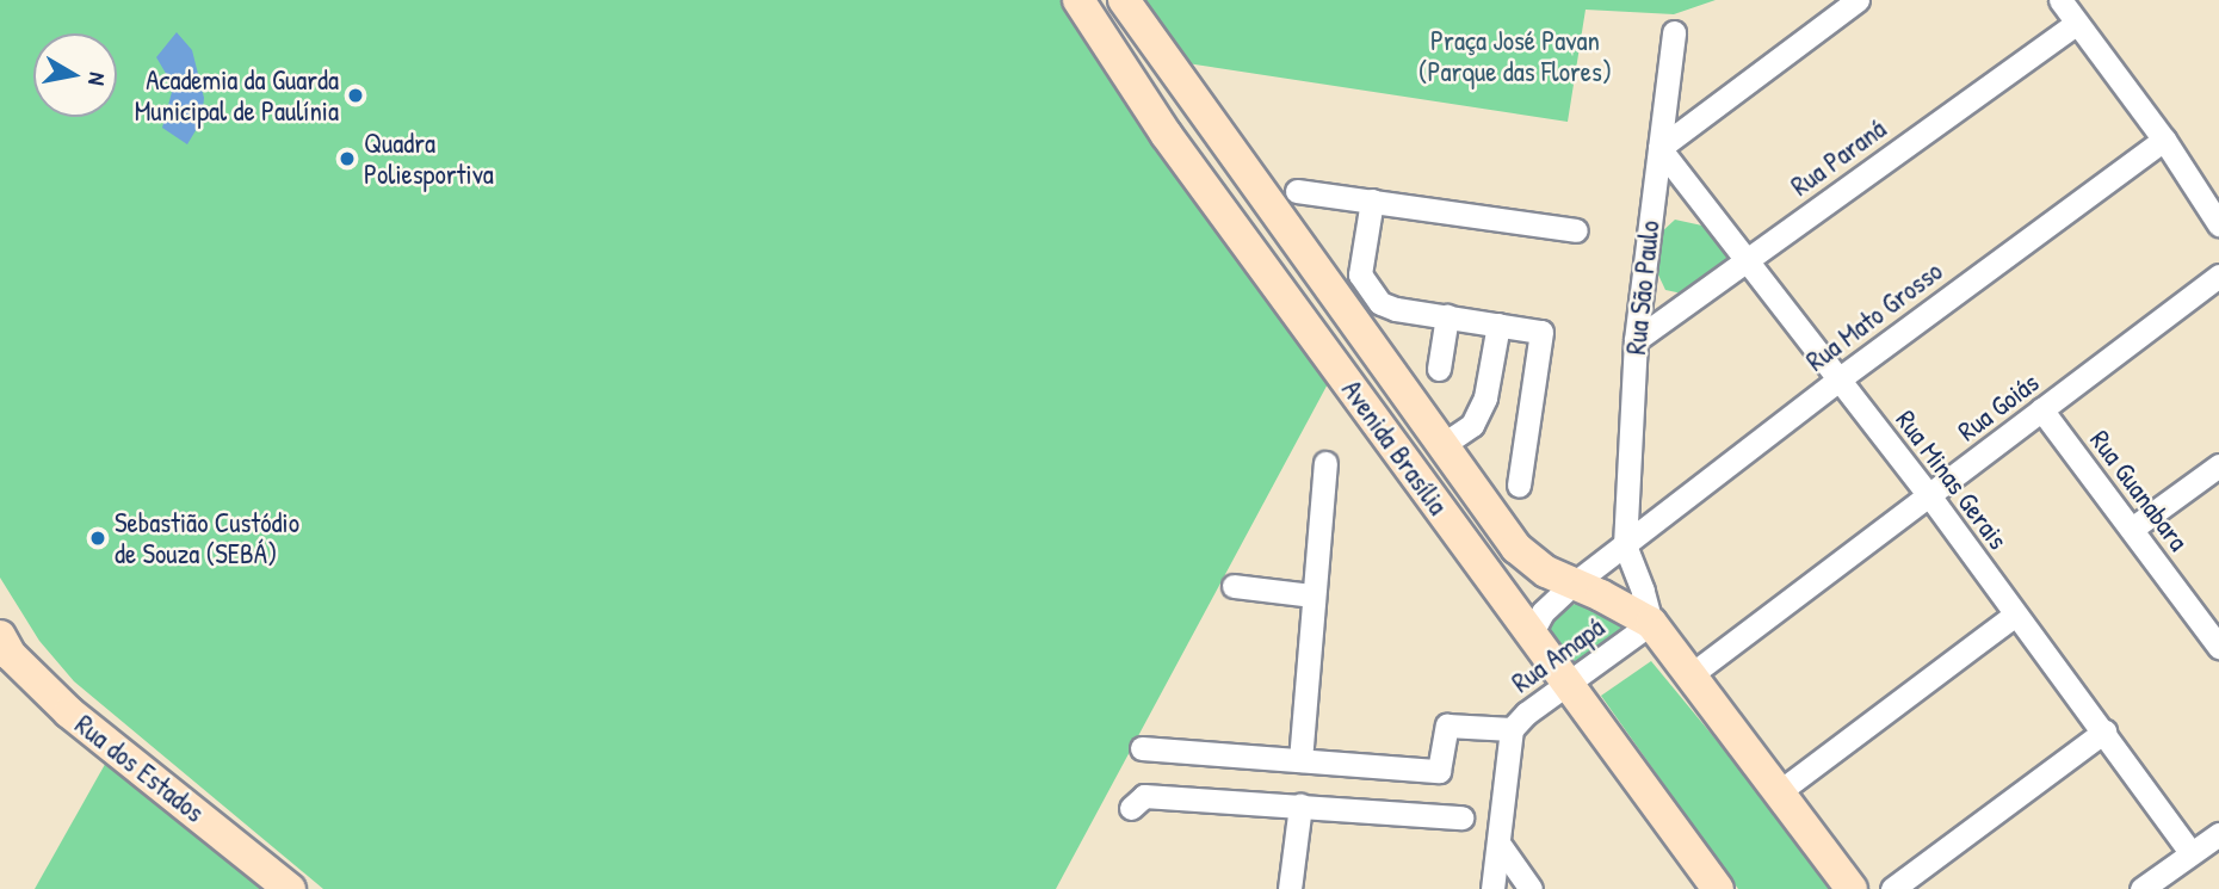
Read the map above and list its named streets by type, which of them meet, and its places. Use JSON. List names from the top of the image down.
{
  "streets": {
    "main road": ["Rua São Paulo", "Avenida Brasília", "Rua dos Estados"],
    "street": [
      "Rua Paraná",
      "Rua Mato Grosso",
      "Rua Goiás",
      "Rua Minas Gerais",
      "Rua Guanabara",
      "Rua Amapá"
    ]
  },
  "crossings": [
    ["Rua Paraná", "Rua São Paulo"],
    ["Rua Paraná", "Rua Minas Gerais"],
    ["Rua São Paulo", "Rua Mato Grosso"],
    ["Rua São Paulo", "Rua Goiás"],
    ["Rua São Paulo", "Avenida Brasília"],
    ["Rua São Paulo", "Rua Minas Gerais"],
    ["Rua São Paulo", "Rua Amapá"],
    ["Rua Mato Grosso", "Rua Minas Gerais"],
    ["Rua Goiás", "Rua Minas Gerais"],
    ["Rua Goiás", "Rua Guanabara"],
    ["Avenida Brasília", "Rua Amapá"]
  ],
  "parks": ["Praça José Pavan (Parque das Flores)"],
  "places": ["Academia da Guarda Municipal de Paulínia", "Quadra Poliesportiva", "Sebastião Custódio de Souza (SEBÁ)"],
  "north": "right"
}
